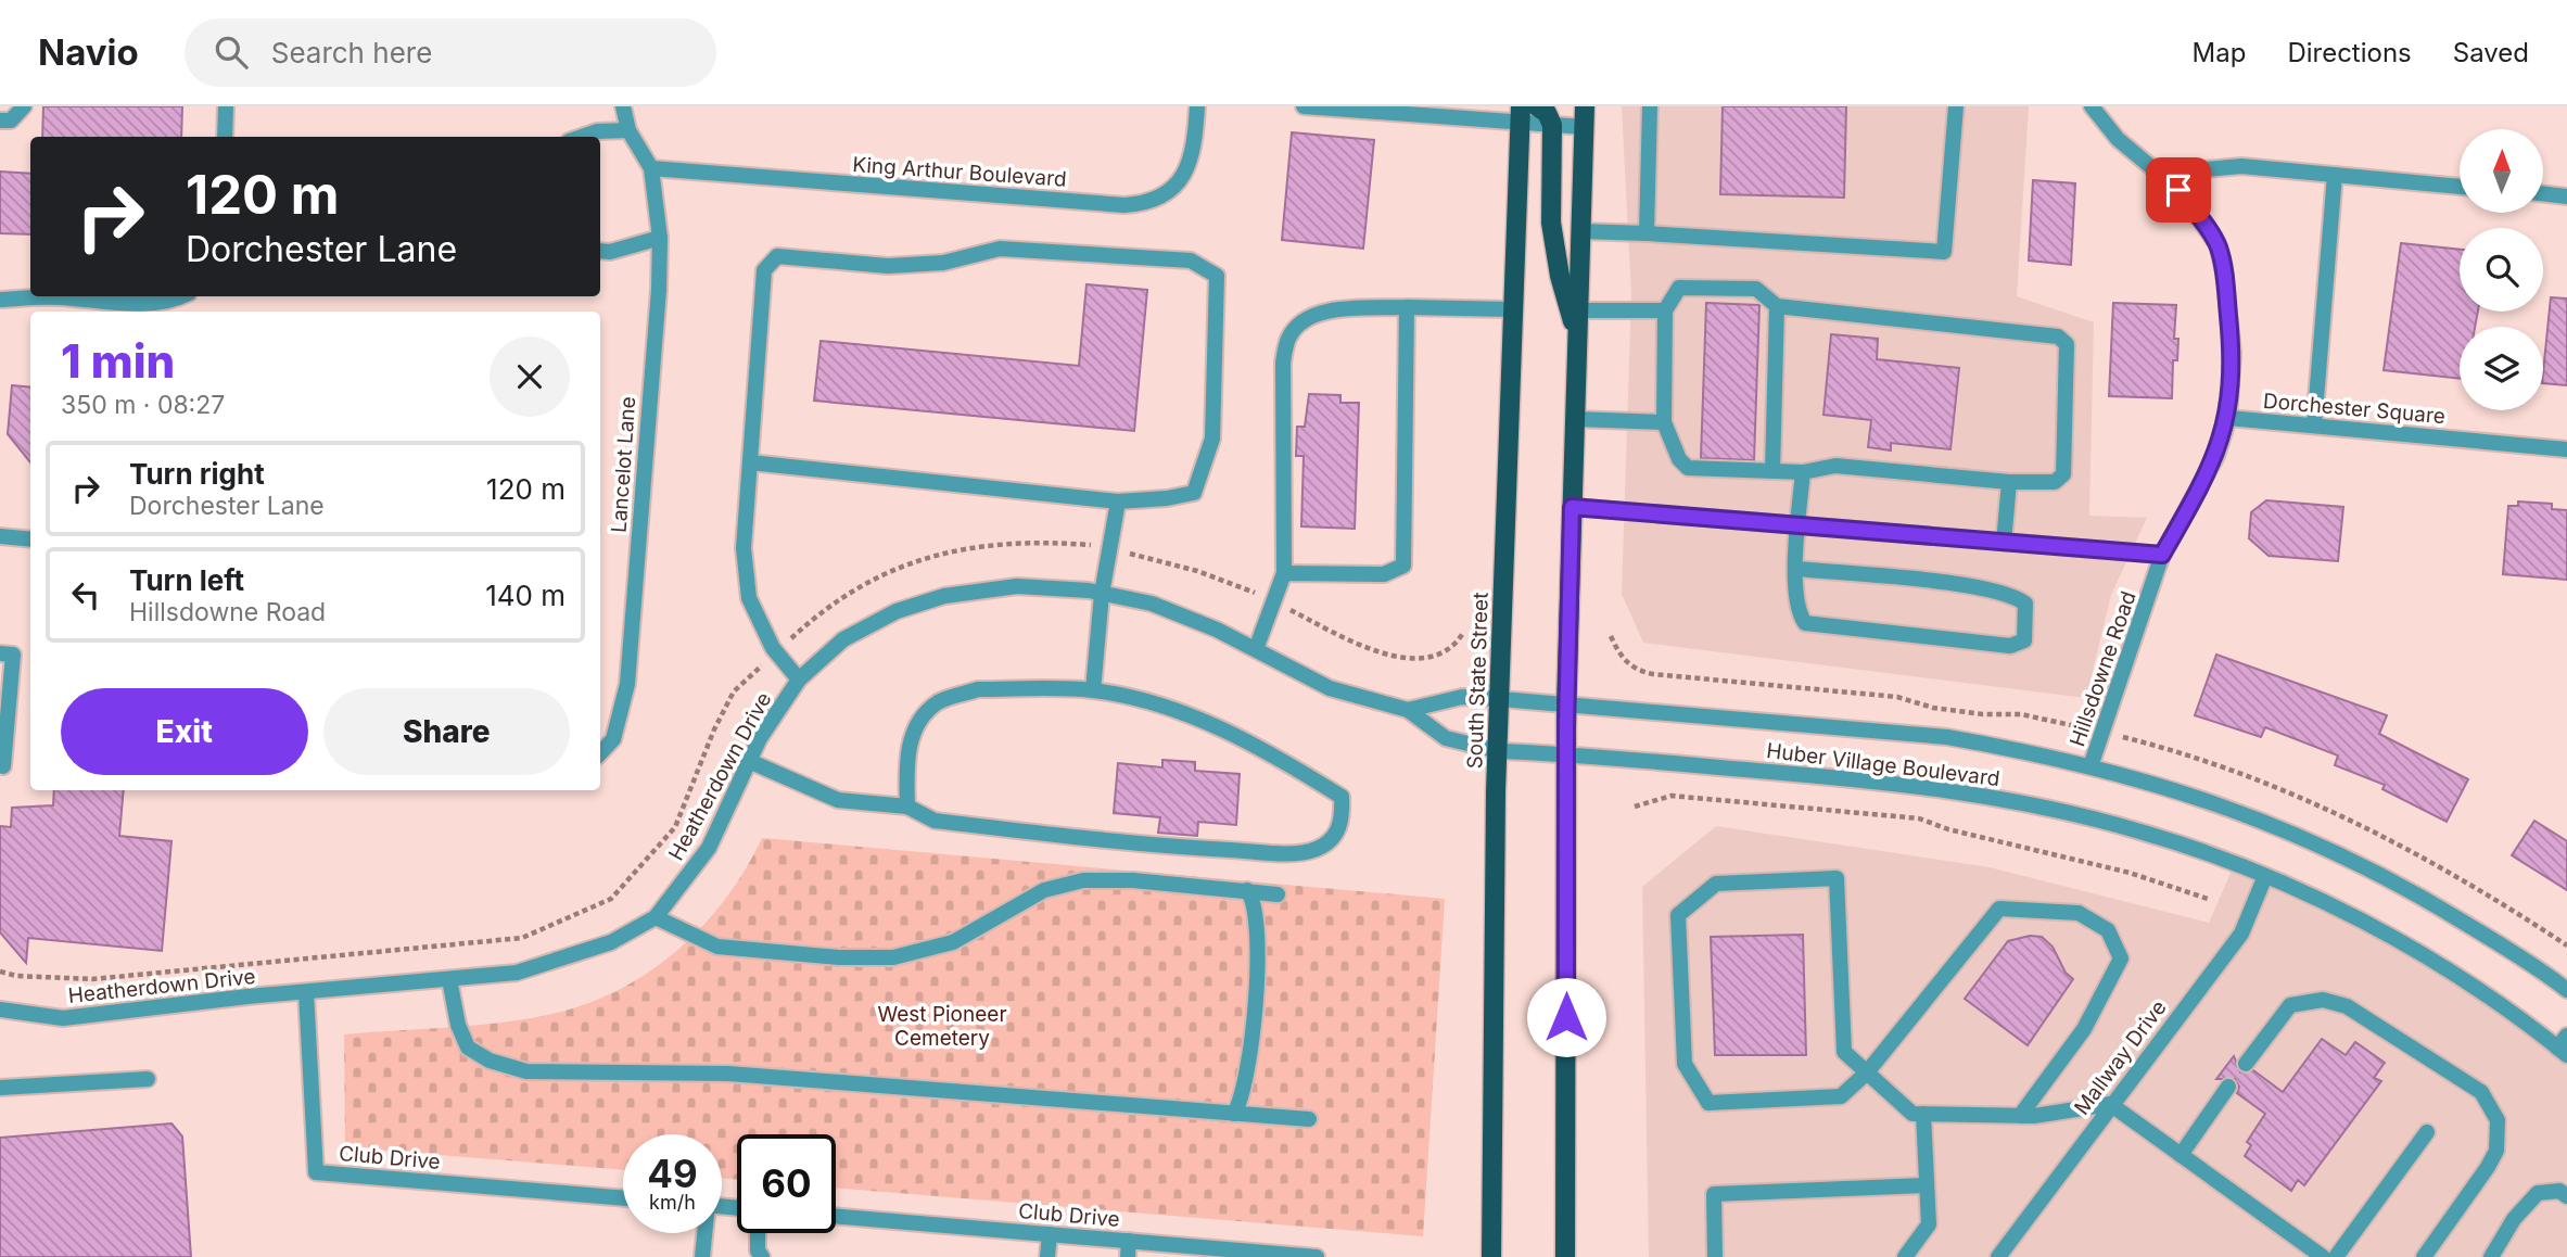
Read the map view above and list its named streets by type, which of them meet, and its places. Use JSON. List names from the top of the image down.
{
  "streets": {
    "main road": ["South State Street"],
    "street": [
      "King Arthur Boulevard",
      "Dorchester Square",
      "Lancelot Lane",
      "Hillsdowne Road",
      "Huber Village Boulevard",
      "Heatherdown Drive",
      "Mallway Drive",
      "Club Drive"
    ]
  },
  "crossings": [
    ["King Arthur Boulevard", "Lancelot Lane"],
    ["Dorchester Square", "Hillsdowne Road"],
    ["Hillsdowne Road", "Huber Village Boulevard"],
    ["South State Street", "Huber Village Boulevard"],
    ["South State Street", "Heatherdown Drive"],
    ["Huber Village Boulevard", "Heatherdown Drive"],
    ["Huber Village Boulevard", "Mallway Drive"],
    ["Heatherdown Drive", "Club Drive"]
  ],
  "parks": ["West Pioneer Cemetery"],
  "north": "top",
  "page": {
    "header": "Navio",
    "search": "Search here",
    "nav": ["Map", "Directions", "Saved"],
    "turn": ["120 m", "Dorchester Lane"],
    "heading": ["1 min", "350 m · 08:27"],
    "list": [
      {
        "name": "Turn right",
        "note": "Dorchester Lane",
        "value": "120 m"
      },
      {
        "name": "Turn left",
        "note": "Hillsdowne Road",
        "value": "140 m"
      }
    ],
    "buttons": ["Exit", "Share"],
    "speed": "49 km/h",
    "limit": "60"
  }
}
